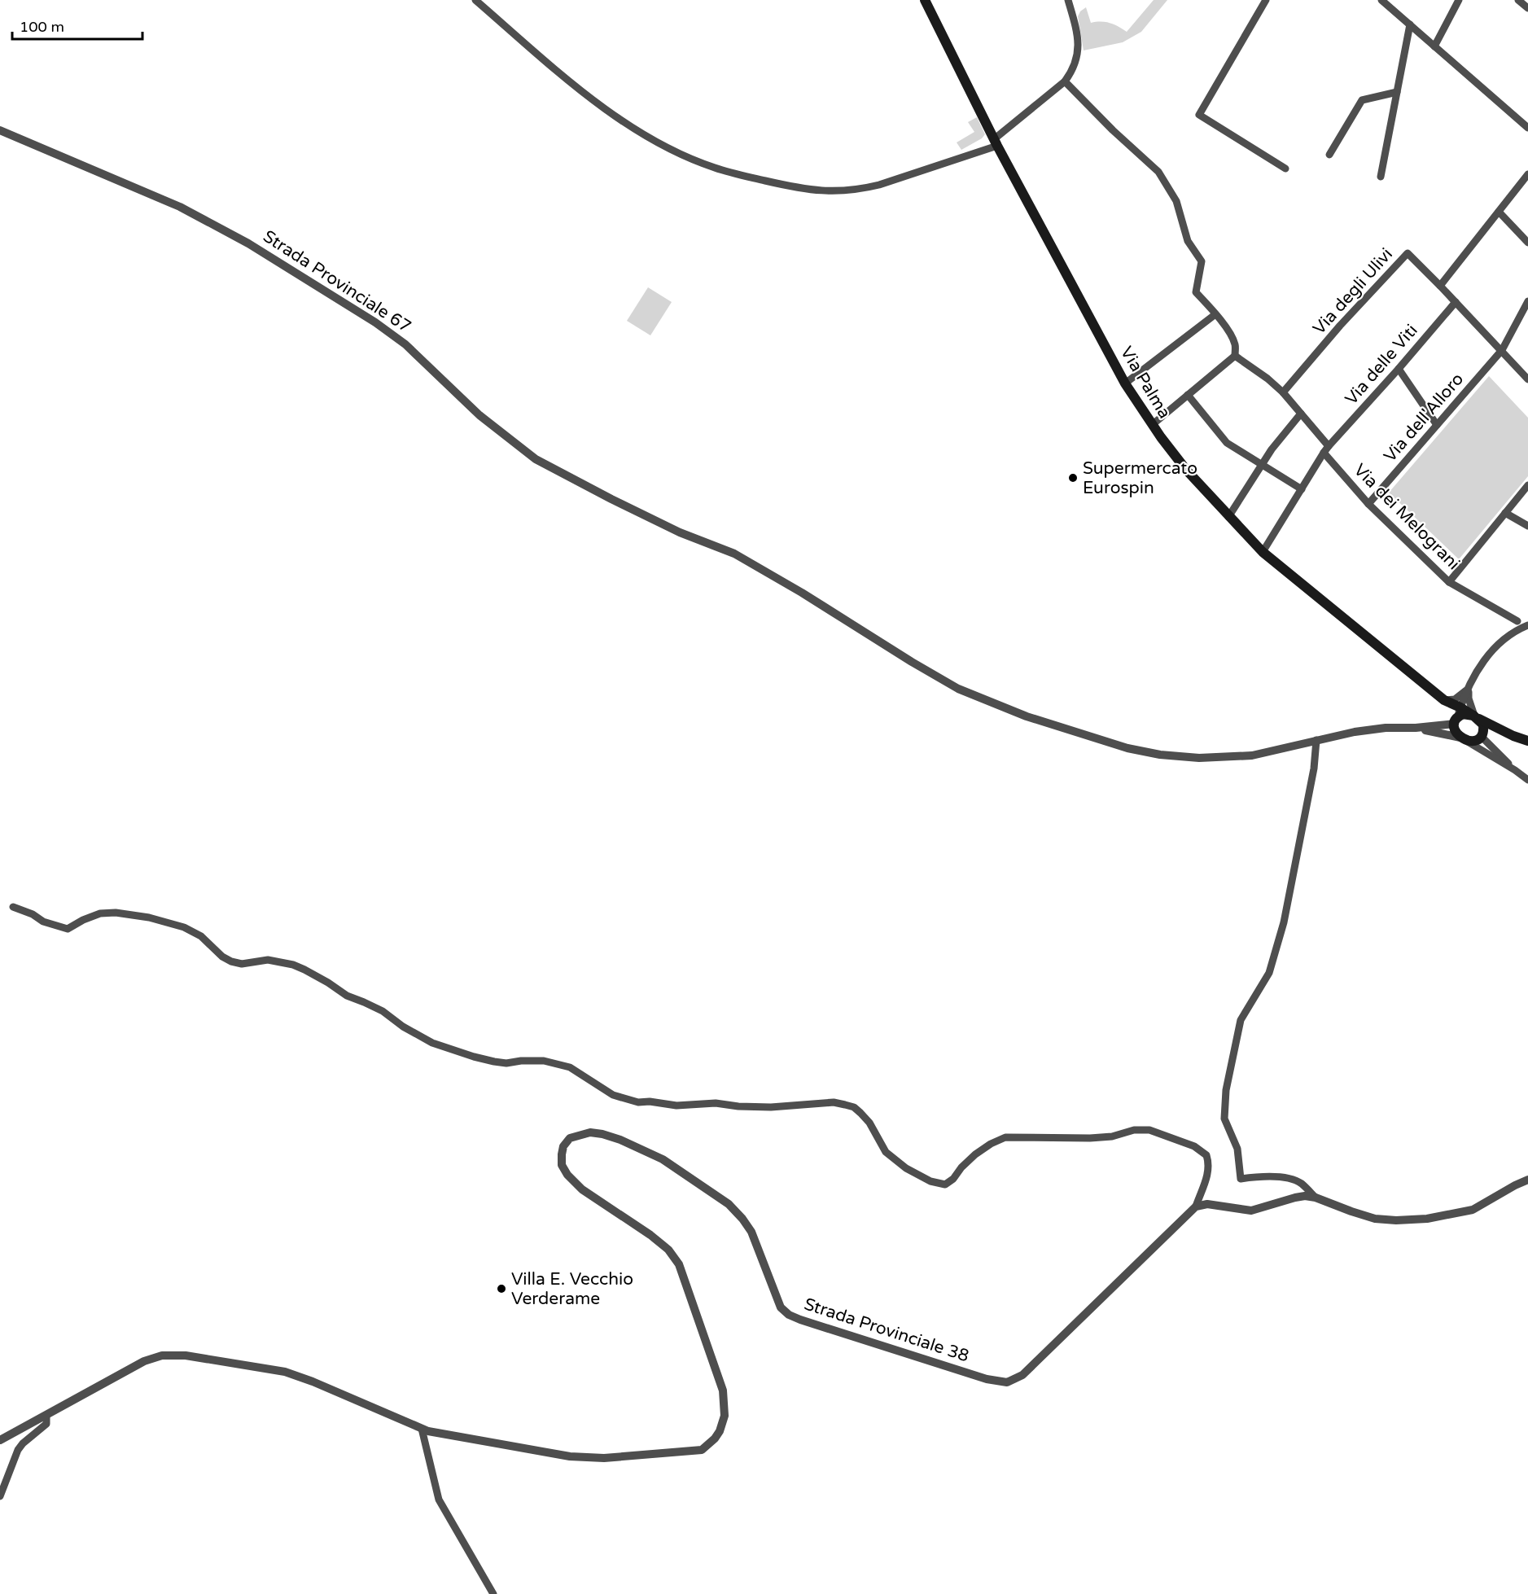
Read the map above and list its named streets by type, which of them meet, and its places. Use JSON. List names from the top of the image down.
{
  "streets": {
    "main road": ["Via Palma"],
    "street": [
      "Strada Provinciale 67",
      "Via degli Ulivi",
      "Via delle Viti",
      "Via dell'Alloro",
      "Via dei Melograni",
      "Strada Provinciale 38"
    ]
  },
  "crossings": [
    ["Via degli Ulivi", "Via delle Viti"],
    ["Via degli Ulivi", "Via dell'Alloro"],
    ["Via degli Ulivi", "Via dei Melograni"],
    ["Via delle Viti", "Via Palma"],
    ["Via delle Viti", "Via dei Melograni"],
    ["Via dell'Alloro", "Via dei Melograni"]
  ],
  "places": ["Supermercato Eurospin", "Villa E. Vecchio Verderame"],
  "scale_bar": "100 m"
}
